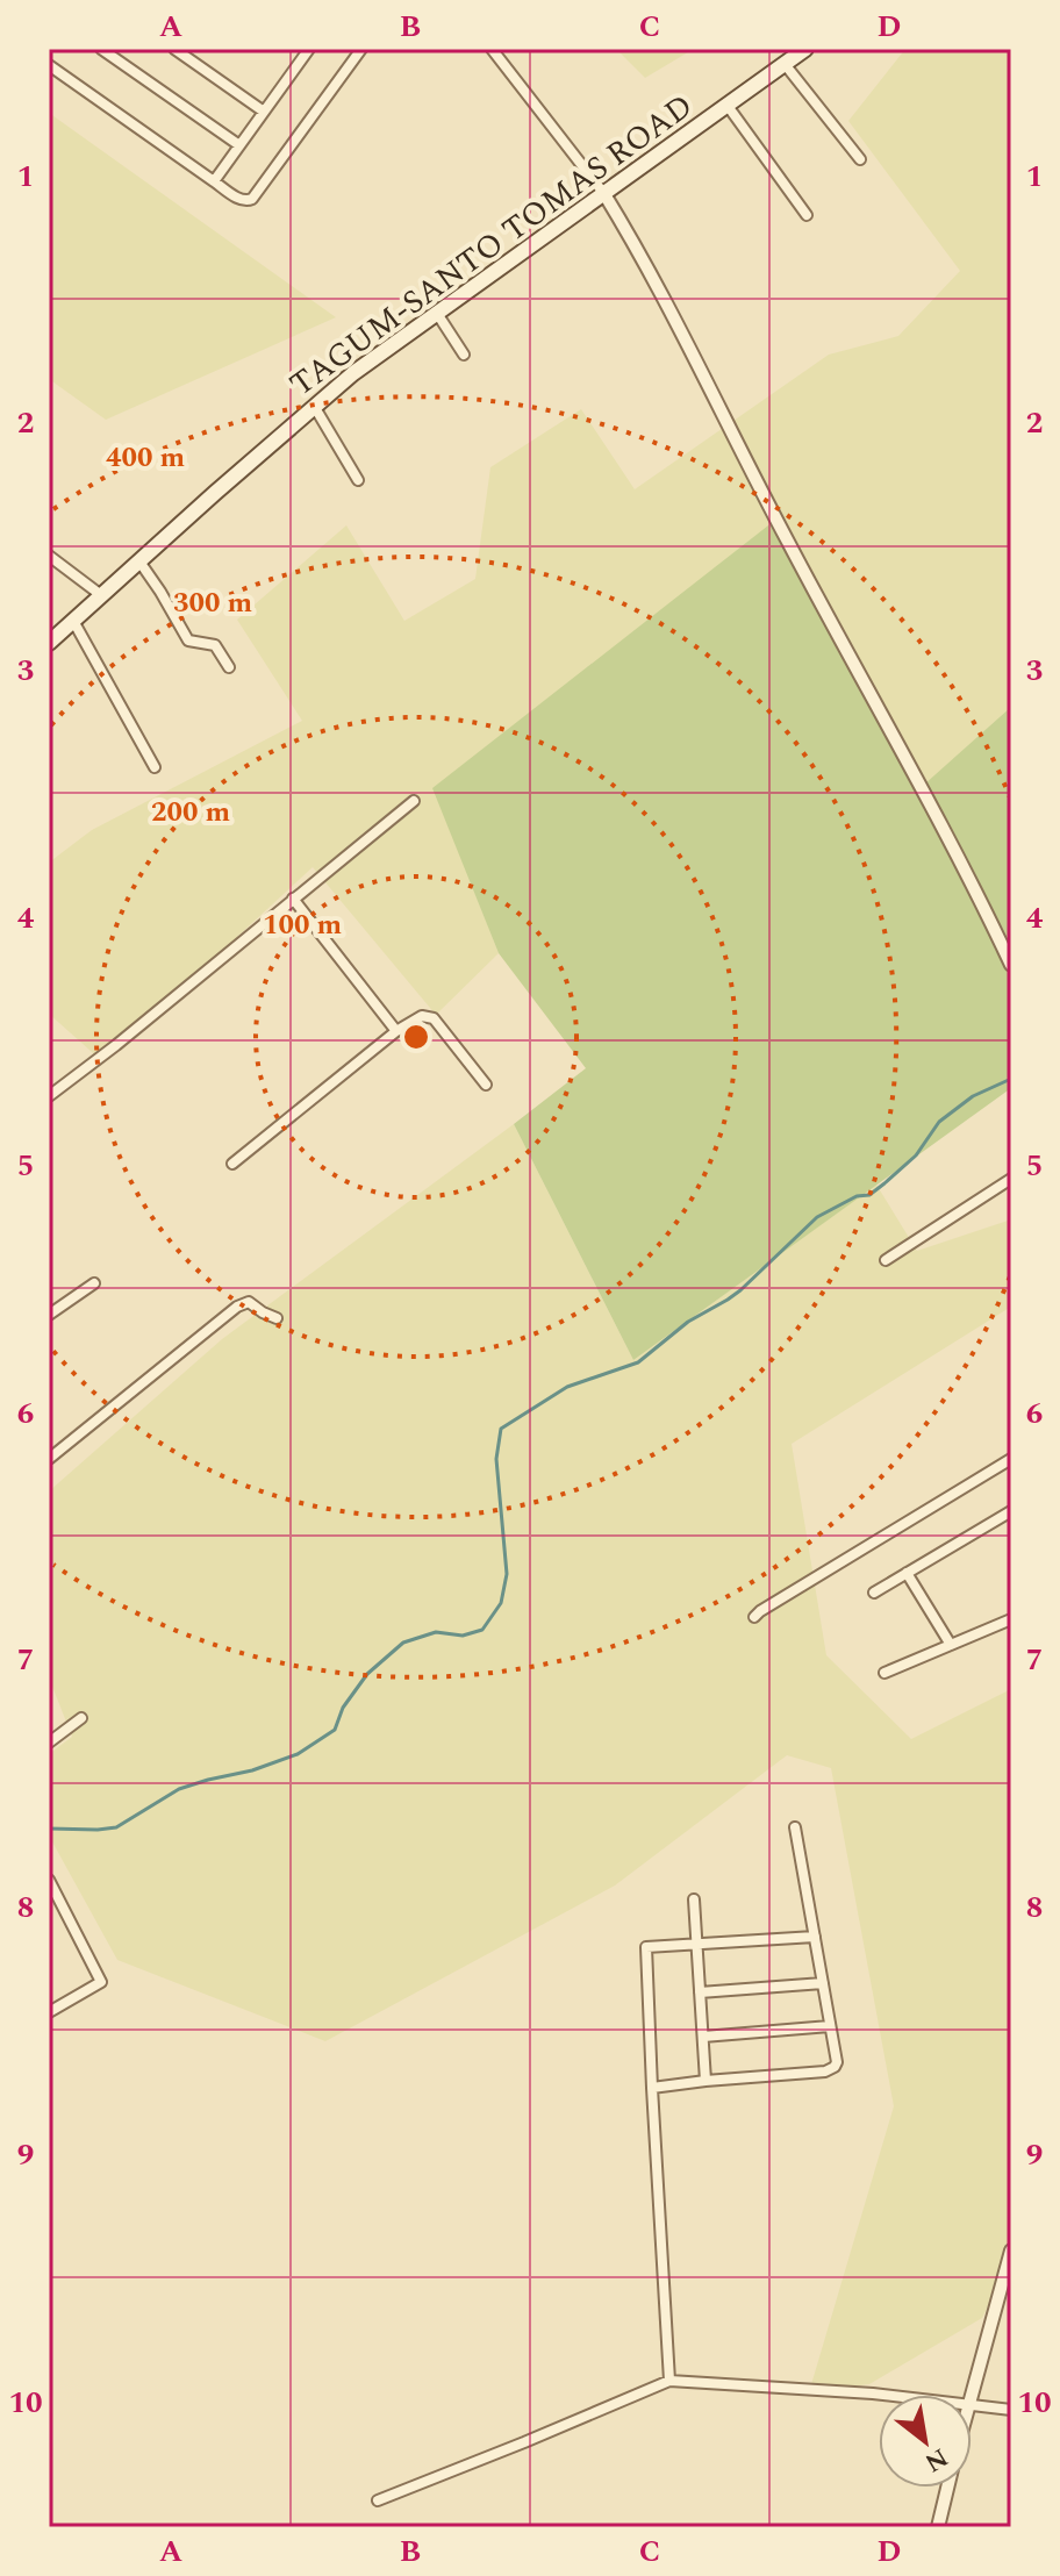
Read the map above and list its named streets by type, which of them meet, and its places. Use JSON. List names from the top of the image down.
{
  "streets": {
    "main road": ["TAGUM-SANTO TOMAS ROAD"]
  },
  "north": "bottom right",
  "grid": {
    "columns": [
      "A",
      "B",
      "C",
      "D"
    ],
    "rows": [
      "1",
      "2",
      "3",
      "4",
      "5",
      "6",
      "7",
      "8",
      "9",
      "10"
    ]
  },
  "rings": [
    "400 m",
    "300 m",
    "200 m",
    "100 m"
  ]
}
